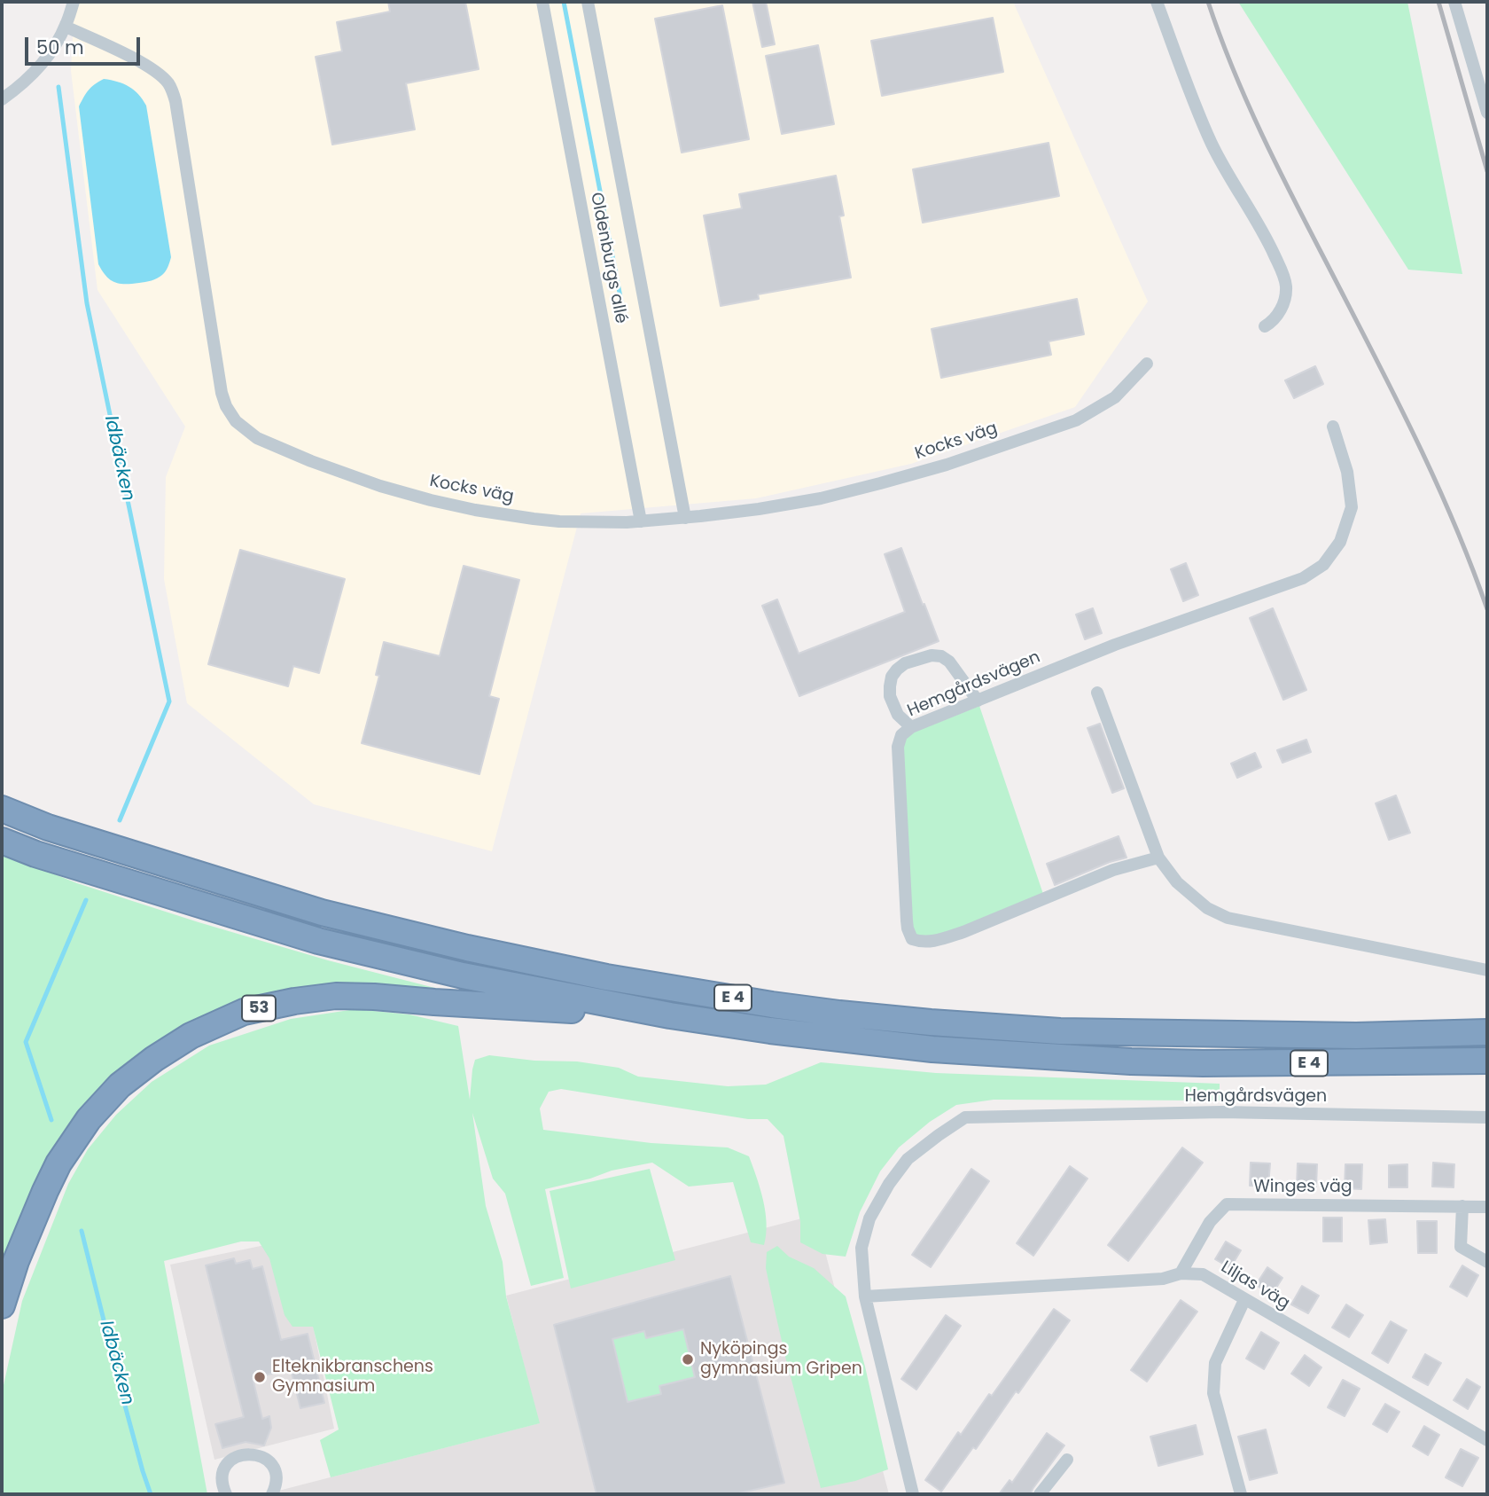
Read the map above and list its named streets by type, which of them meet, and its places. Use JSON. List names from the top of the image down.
{
  "streets": {
    "highway": ["E 4", "53"],
    "street": [
      "Oldenburgs allé",
      "Kocks väg",
      "Hemgårdsvägen",
      "Winges väg",
      "Liljas väg"
    ]
  },
  "crossings": [
    ["Oldenburgs allé", "Kocks väg"],
    ["Hemgårdsvägen", "Liljas väg"],
    ["E 4", "53"],
    ["Winges väg", "Liljas väg"]
  ],
  "water": ["Idbäcken"],
  "places": ["Nyköpings gymnasium Gripen", "Elteknikbranschens Gymnasium"],
  "scale_bar": "50 m"
}
